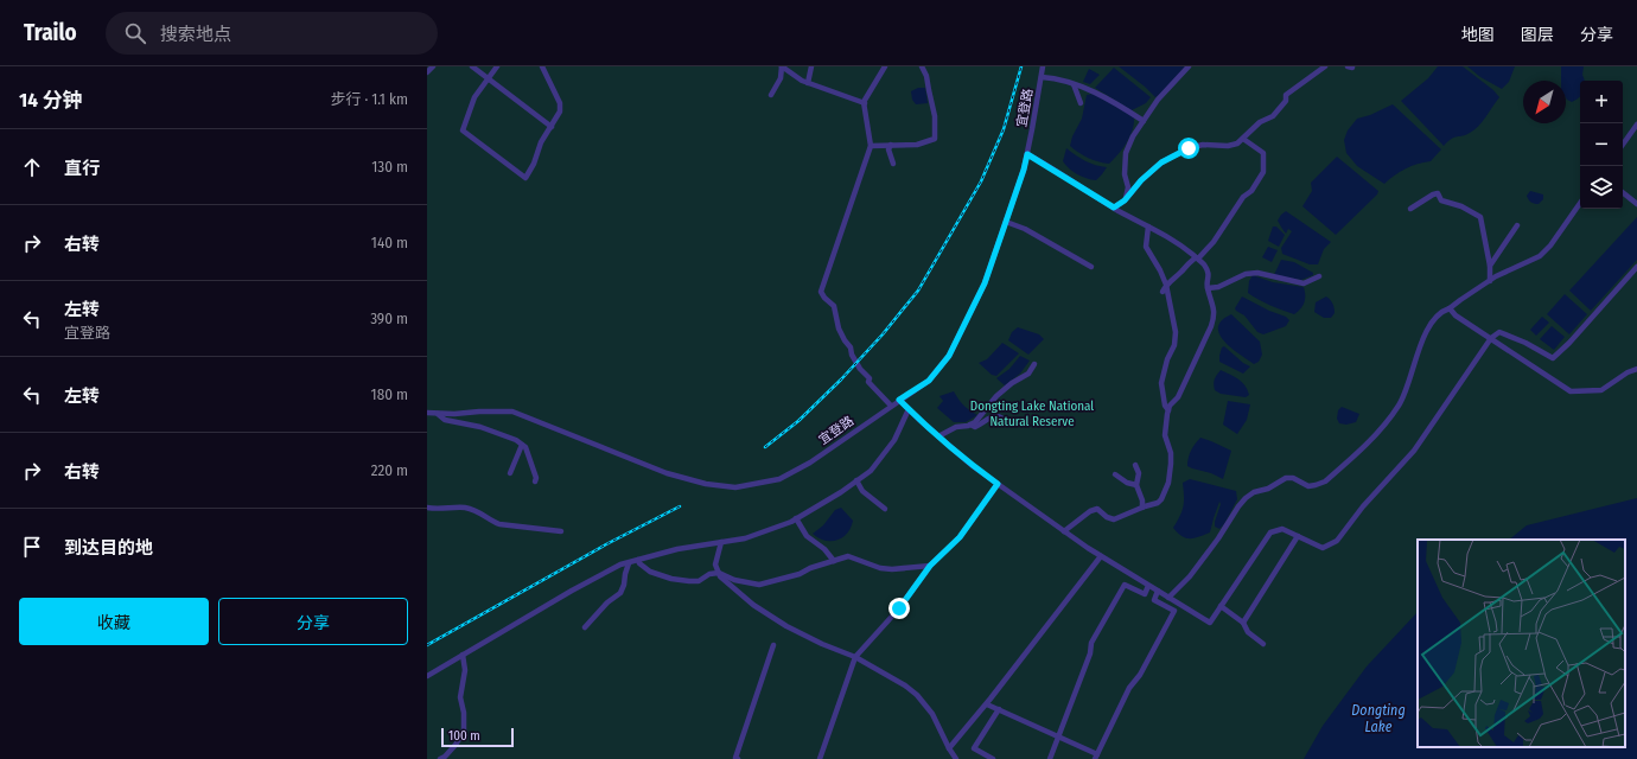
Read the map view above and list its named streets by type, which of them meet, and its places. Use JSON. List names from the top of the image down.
{
  "streets": {
    "street": ["宜登路"]
  },
  "water": ["Dongting Lake"],
  "parks": ["Dongting Lake National Natural Reserve"],
  "scale_bar": "100 m",
  "north": "bottom left",
  "page": {
    "header": "Trailo",
    "search": "搜索地点",
    "nav": ["地图", "图层", "分享"],
    "heading": ["14 分钟", "步行 · 1.1 km"],
    "map_buttons": ["+", "−"],
    "list": [
      ["直行", "130 m"],
      ["右转", "140 m"],
      ["左转", "宜登路", "390 m"],
      ["左转", "180 m"],
      ["右转", "220 m"],
      "到达目的地"
    ],
    "buttons": ["收藏", "分享"],
    "scale": "100 m"
  }
}
